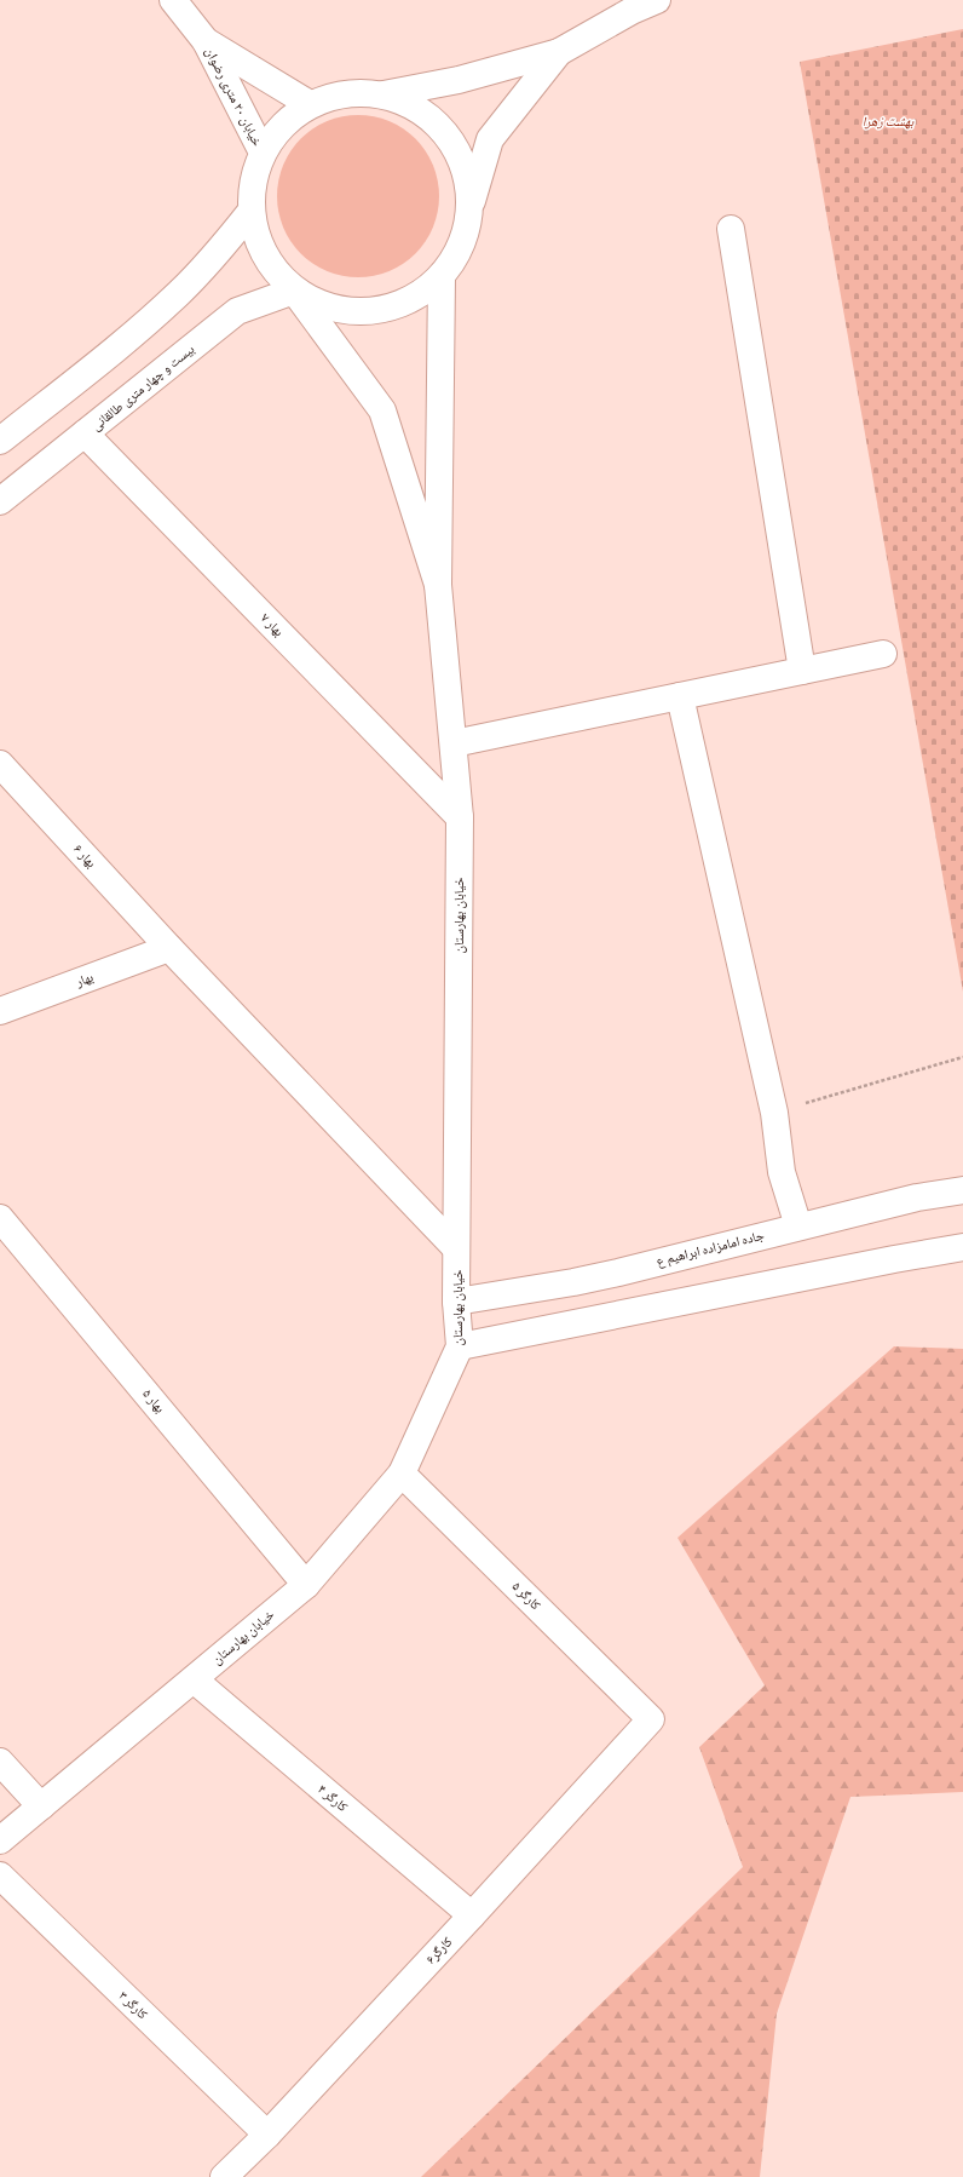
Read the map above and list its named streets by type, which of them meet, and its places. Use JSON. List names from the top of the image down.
{
  "streets": {
    "street": [
      "خیابان ۲۰ متری رضوان",
      "بیست و چهار متری طالقانی",
      "بهار ۷",
      "بهار ۶",
      "خیابان بهارستان",
      "بهار",
      "جاده امامزاده ابراهیم ع",
      "بهار ۵",
      "کارگر ۵",
      "کارگر ۴",
      "کارگر۶",
      "کارگر ۳"
    ]
  },
  "crossings": [
    ["بیست و چهار متری طالقانی", "بهار ۷"],
    ["بهار ۷", "خیابان بهارستان"],
    ["بهار ۶", "خیابان بهارستان"],
    ["بهار ۶", "بهار"],
    ["خیابان بهارستان", "جاده امامزاده ابراهیم ع"],
    ["خیابان بهارستان", "بهار ۵"],
    ["خیابان بهارستان", "کارگر ۵"],
    ["خیابان بهارستان", "کارگر ۴"],
    ["کارگر ۵", "کارگر۶"],
    ["کارگر ۴", "کارگر۶"],
    ["کارگر۶", "کارگر ۳"]
  ],
  "parks": ["بهشت زهرا"]
}
